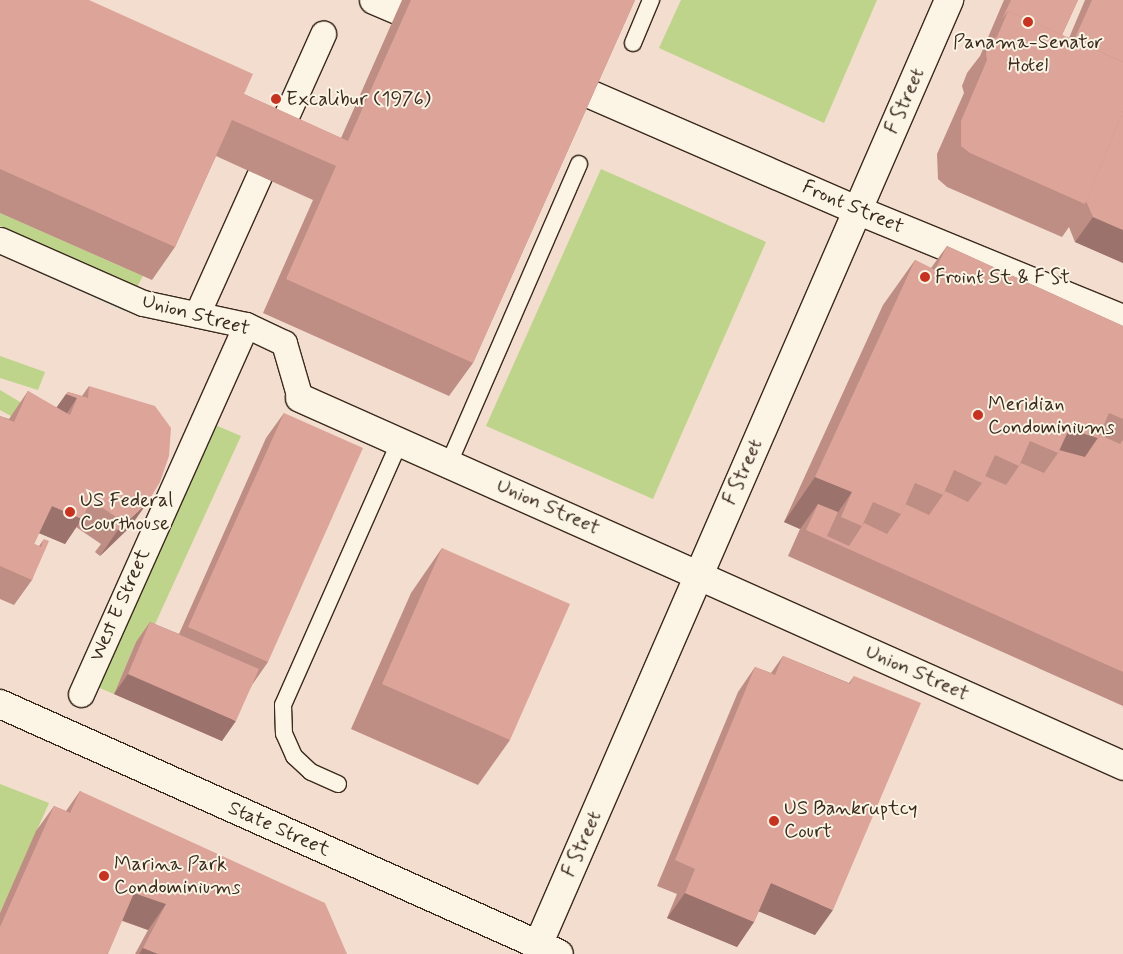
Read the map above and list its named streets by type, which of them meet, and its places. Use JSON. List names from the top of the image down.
{
  "streets": {
    "street": [
      "F Street",
      "Front Street",
      "Union Street",
      "West E Street",
      "State Street"
    ]
  },
  "crossings": [
    ["F Street", "Front Street"],
    ["F Street", "Union Street"],
    ["F Street", "State Street"],
    ["Union Street", "West E Street"]
  ],
  "places": [
    "Panama-Senator Hotel",
    "Excalibur (1976)",
    "Froint St & F St",
    "Meridian Condominiums",
    "US Federal Courthouse",
    "US Bankruptcy Court",
    "Marina Park Condominiums"
  ]
}
